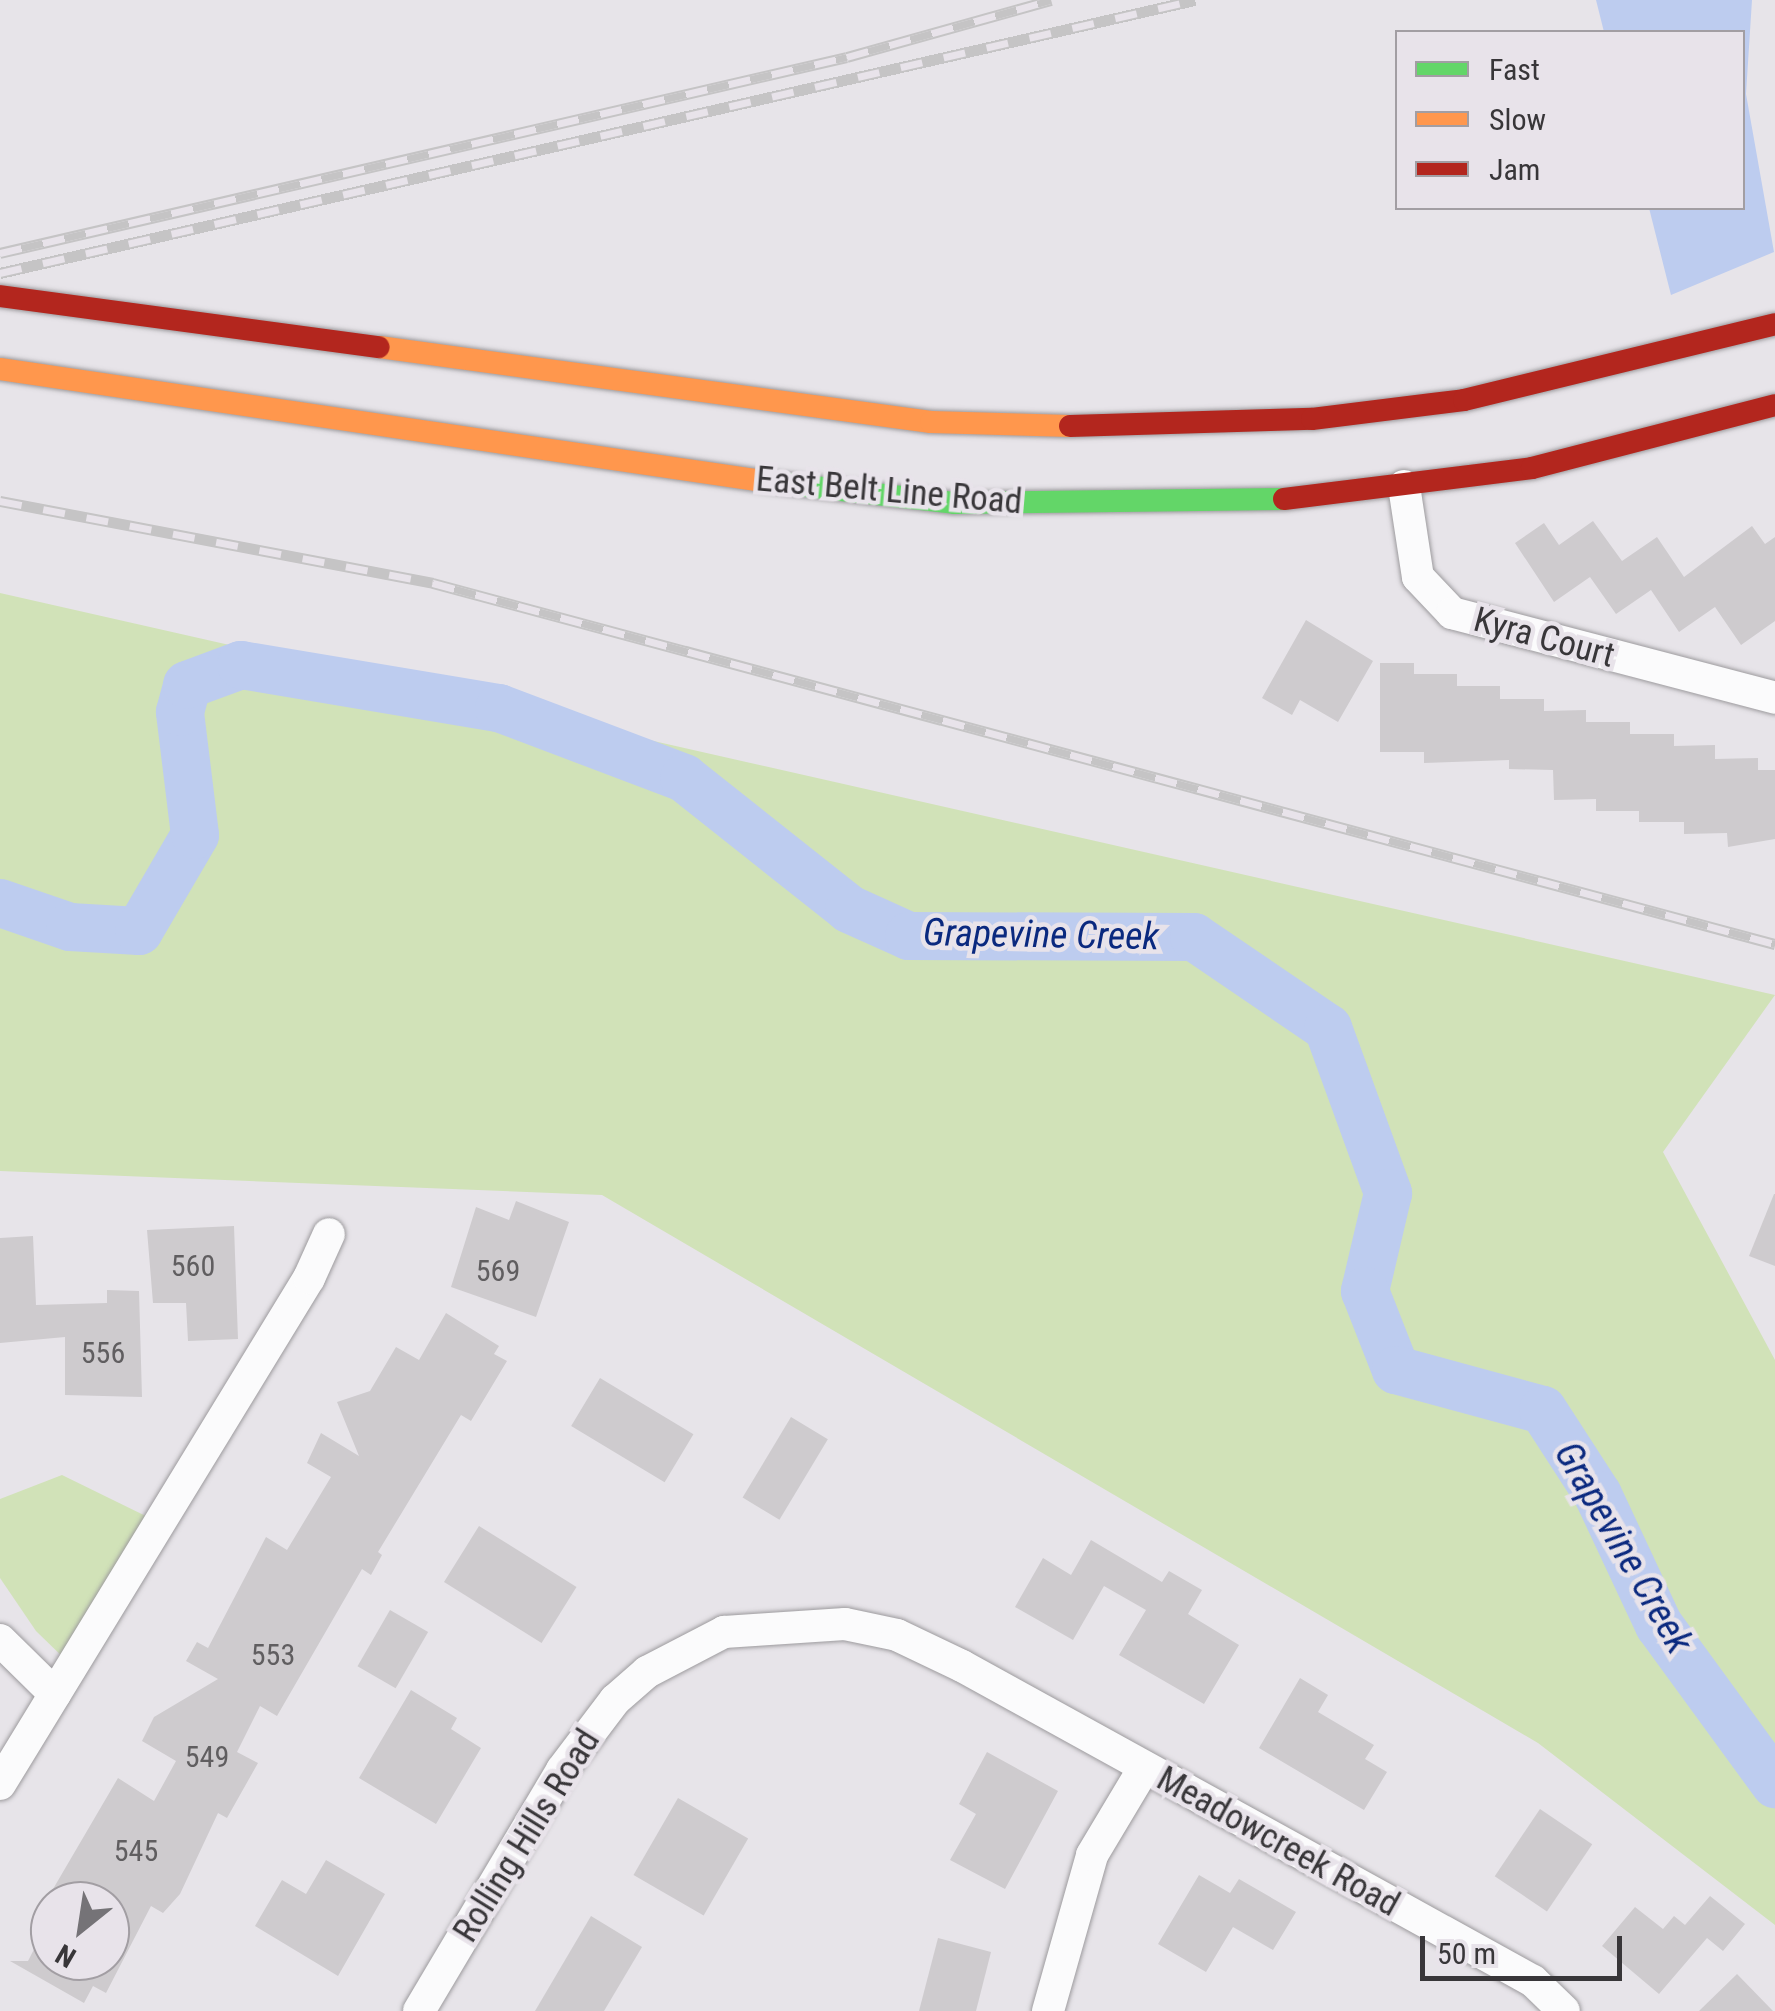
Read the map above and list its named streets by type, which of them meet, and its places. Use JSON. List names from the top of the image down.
{
  "streets": {
    "main road": ["East Belt Line Road"],
    "street": ["Kyra Court", "Rolling Hills Road", "Meadowcreek Road"]
  },
  "crossings": [
    ["East Belt Line Road", "Kyra Court"],
    ["Rolling Hills Road", "Meadowcreek Road"]
  ],
  "water": ["Grapevine Creek"],
  "house_numbers": [
    "560",
    "569",
    "556",
    "553",
    "549",
    "545"
  ],
  "legend": ["Fast", "Slow", "Jam"],
  "scale_bar": "50 m",
  "north": "bottom left"
}
